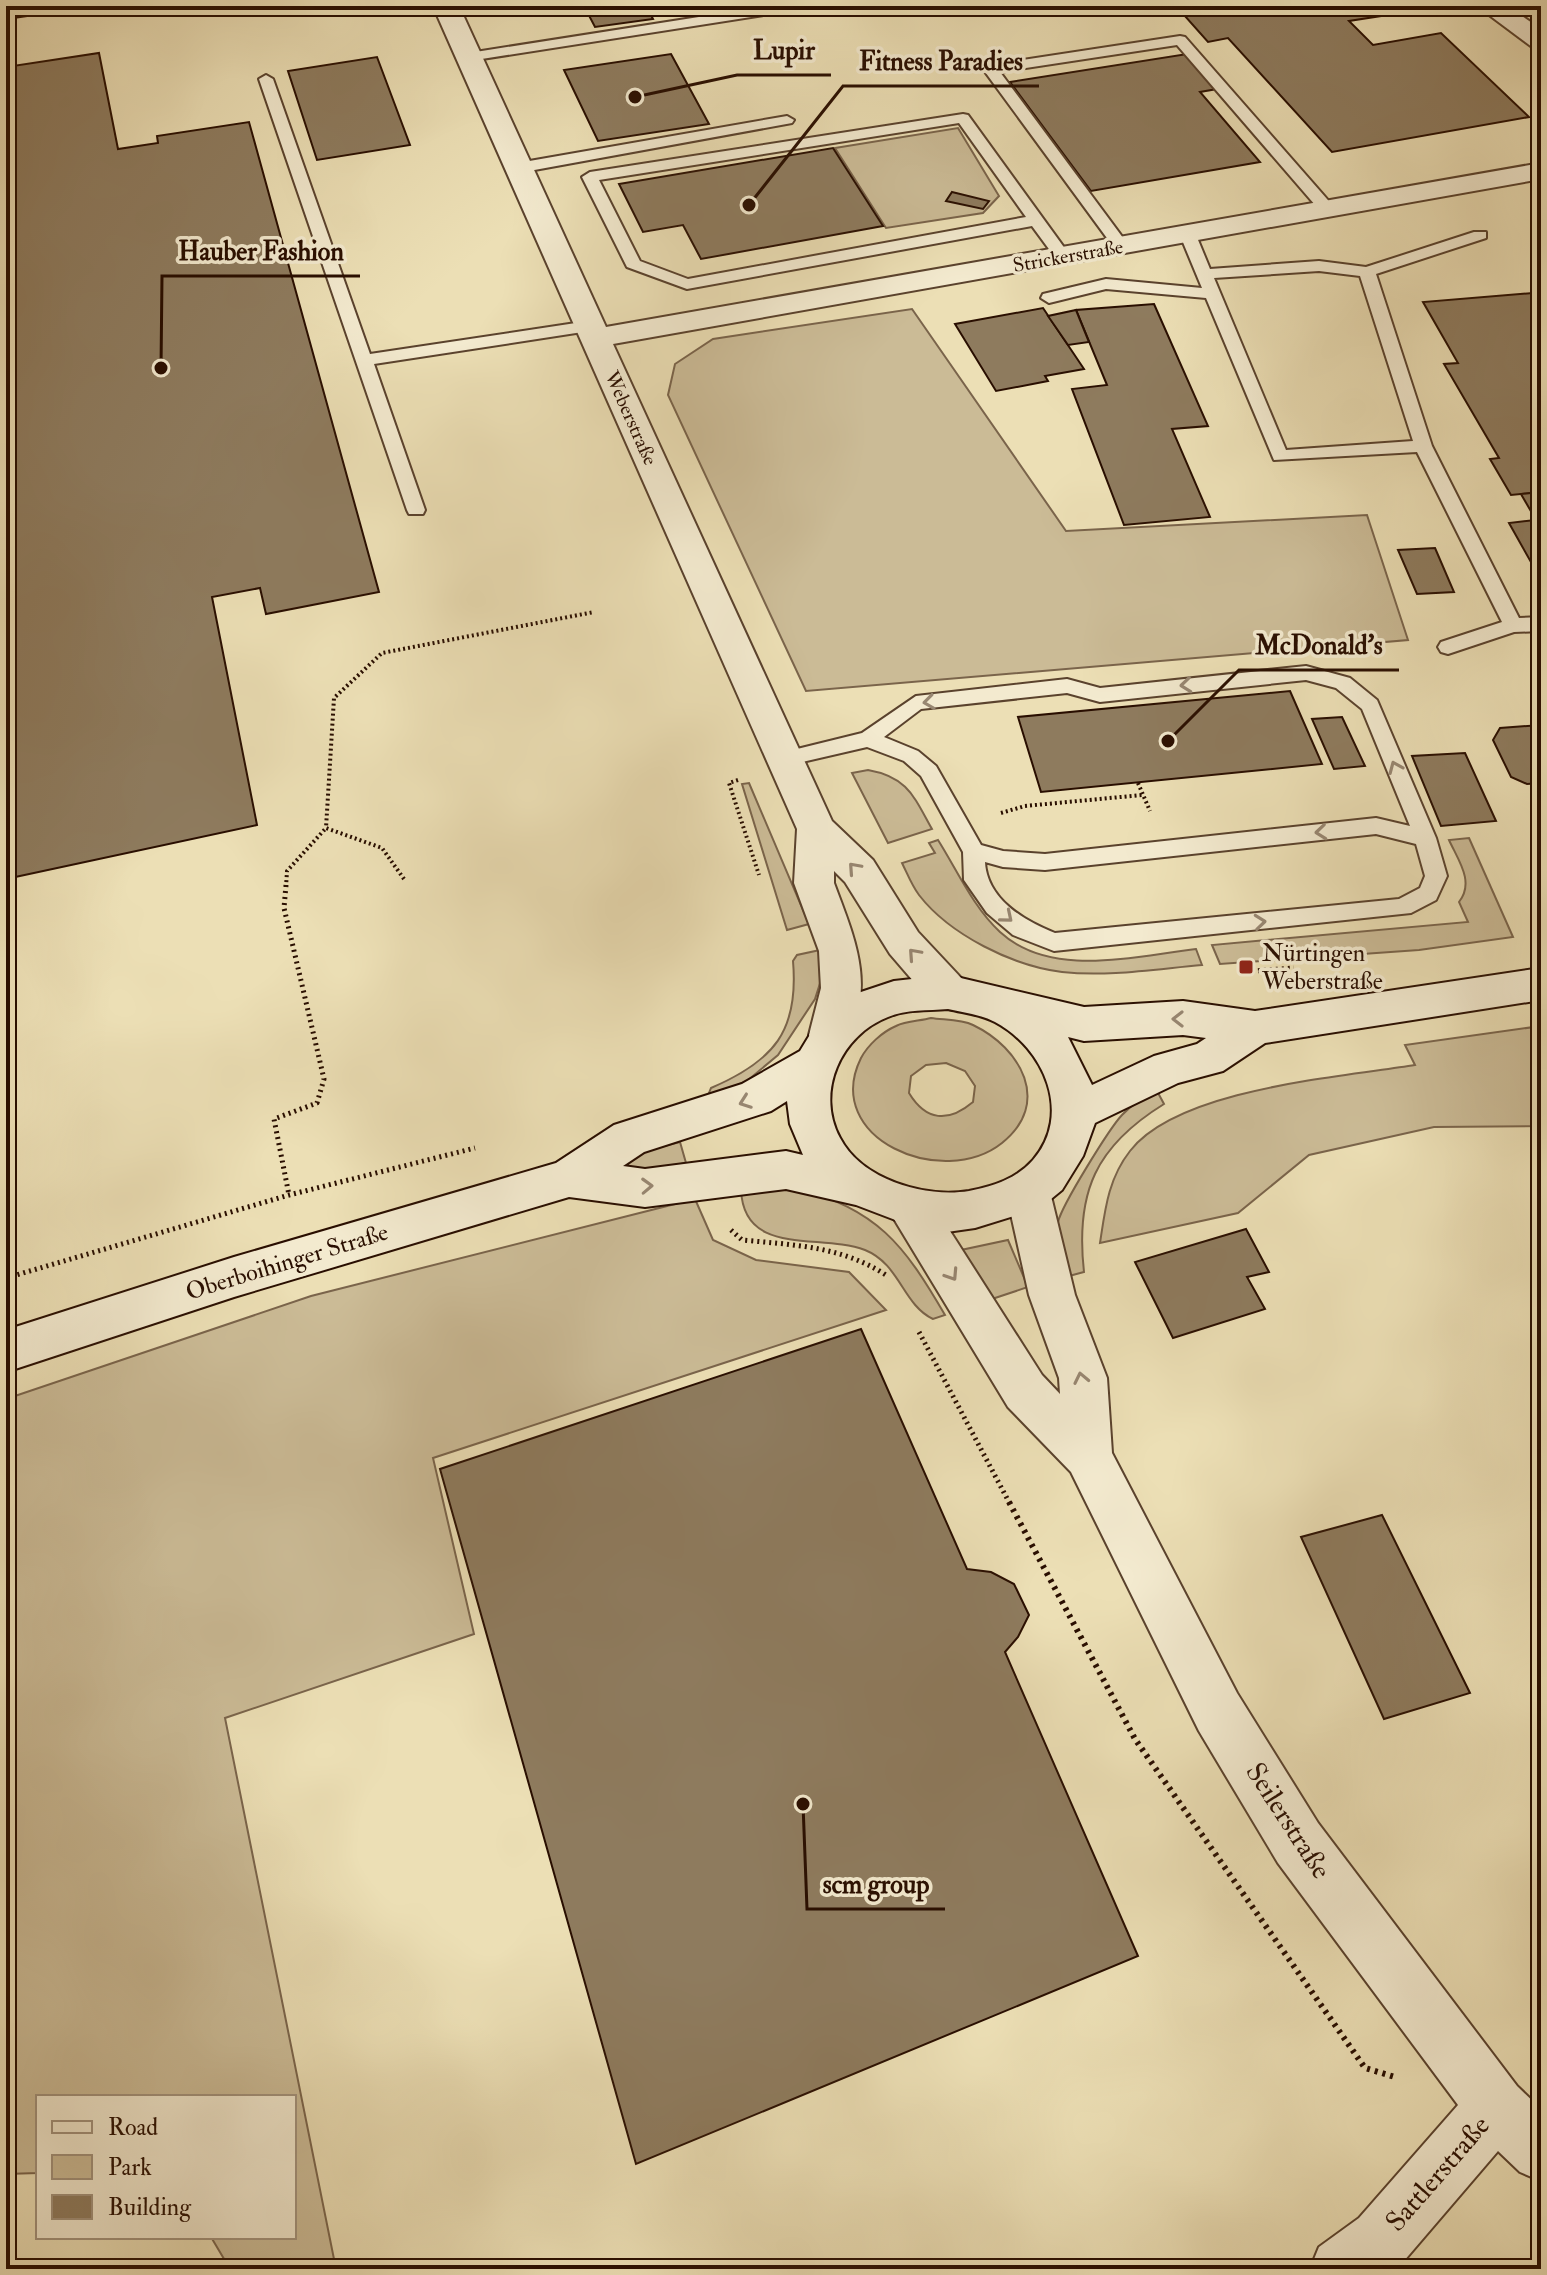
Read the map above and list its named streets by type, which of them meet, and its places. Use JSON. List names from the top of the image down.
{
  "streets": {
    "street": [
      "Strickerstraße",
      "Weberstraße",
      "Oberboihinger Straße",
      "Seilerstraße",
      "Sattlerstraße"
    ]
  },
  "crossings": [
    ["Strickerstraße", "Weberstraße"],
    ["Weberstraße", "Oberboihinger Straße"],
    ["Weberstraße", "Seilerstraße"],
    ["Oberboihinger Straße", "Seilerstraße"],
    ["Seilerstraße", "Sattlerstraße"]
  ],
  "places": {
    "other": [
      "Lupir",
      "Fitness Paradies",
      "Hauber Fashion",
      "McDonald's",
      "scm group"
    ],
    "transit": ["Nürtingen Weberstraße"]
  },
  "legend": ["Road", "Park", "Building"]
}
